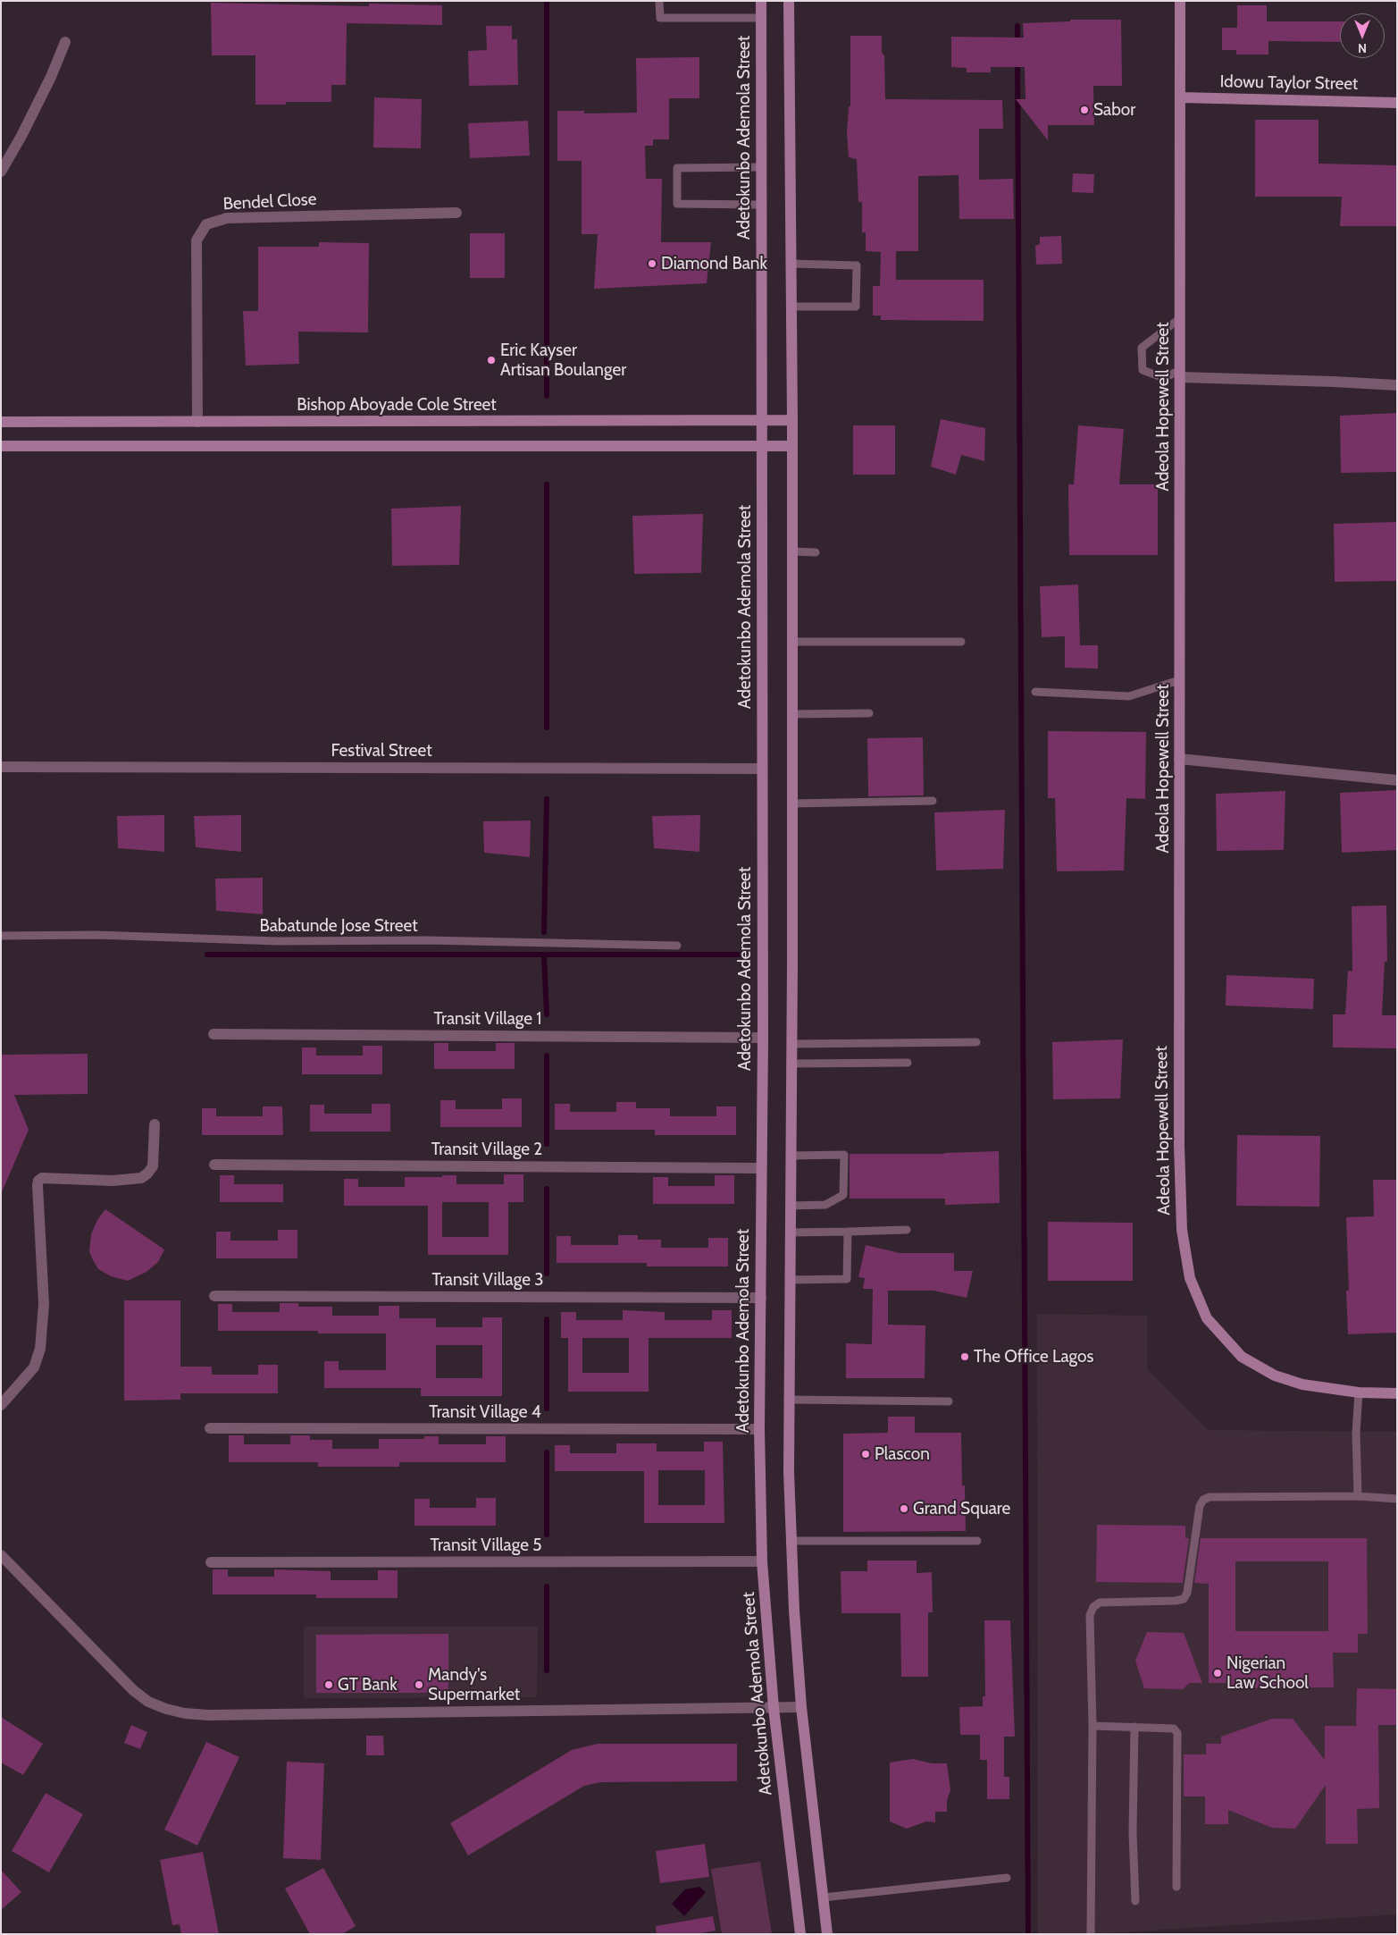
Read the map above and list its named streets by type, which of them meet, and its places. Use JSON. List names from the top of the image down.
{
  "streets": {
    "main road": [
      "Idowu Taylor Street",
      "Adetokunbo Ademola Street",
      "Bishop Aboyade Cole Street",
      "Adeola Hopewell Street"
    ],
    "street": [
      "Bendel Close",
      "Festival Street",
      "Transit Village 1",
      "Transit Village 2",
      "Transit Village 3",
      "Transit Village 4",
      "Transit Village 5"
    ],
    "lane": ["Babatunde Jose Street"]
  },
  "crossings": [
    ["Idowu Taylor Street", "Adeola Hopewell Street"],
    ["Adetokunbo Ademola Street", "Bishop Aboyade Cole Street"],
    ["Adetokunbo Ademola Street", "Festival Street"],
    ["Adetokunbo Ademola Street", "Transit Village 1"],
    ["Adetokunbo Ademola Street", "Transit Village 2"],
    ["Adetokunbo Ademola Street", "Transit Village 3"],
    ["Adetokunbo Ademola Street", "Transit Village 4"],
    ["Adetokunbo Ademola Street", "Transit Village 5"],
    ["Bendel Close", "Bishop Aboyade Cole Street"]
  ],
  "places": [
    "Sabor",
    "Diamond Bank",
    "Eric Kayser Artisan Boulanger",
    "The Office Lagos",
    "Plascon",
    "Grand Square",
    "Nigerian Law School",
    "GT Bank",
    "Mandy's Supermarket"
  ],
  "north": "bottom"
}
